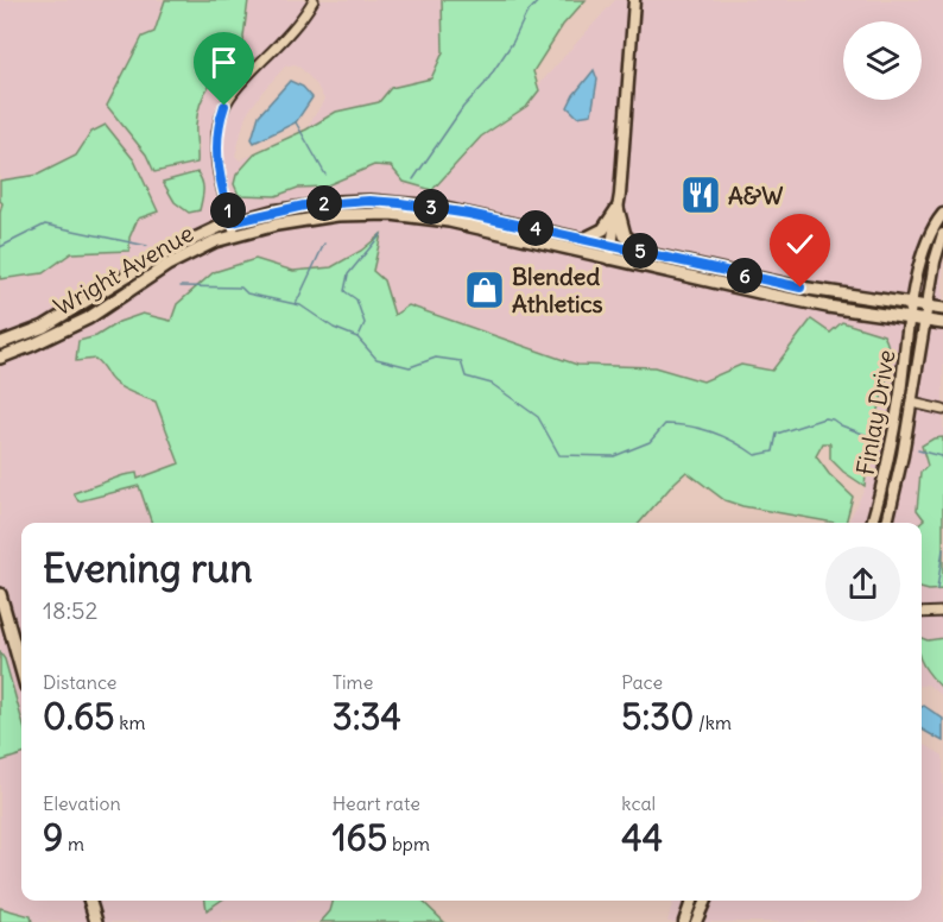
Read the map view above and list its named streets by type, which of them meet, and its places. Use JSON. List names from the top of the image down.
{
  "streets": {
    "main road": ["Wright Avenue"],
    "street": ["Finlay Drive"]
  },
  "crossings": [
    ["Wright Avenue", "Finlay Drive"]
  ],
  "places": {
    "restaurant": ["A&W"],
    "shop": ["Blended Athletics"]
  },
  "page": {
    "pins": [
      "2",
      "3",
      "1",
      "4",
      "5",
      "6"
    ],
    "heading": ["Evening run", "18:52"],
    "stats": [
      ["Distance", "0.65 km"],
      ["Time", "3:34"],
      ["Pace", "5:30 /km"],
      ["Elevation", "9 m"],
      ["Heart rate", "165 bpm"],
      ["kcal", "44"]
    ]
  }
}
